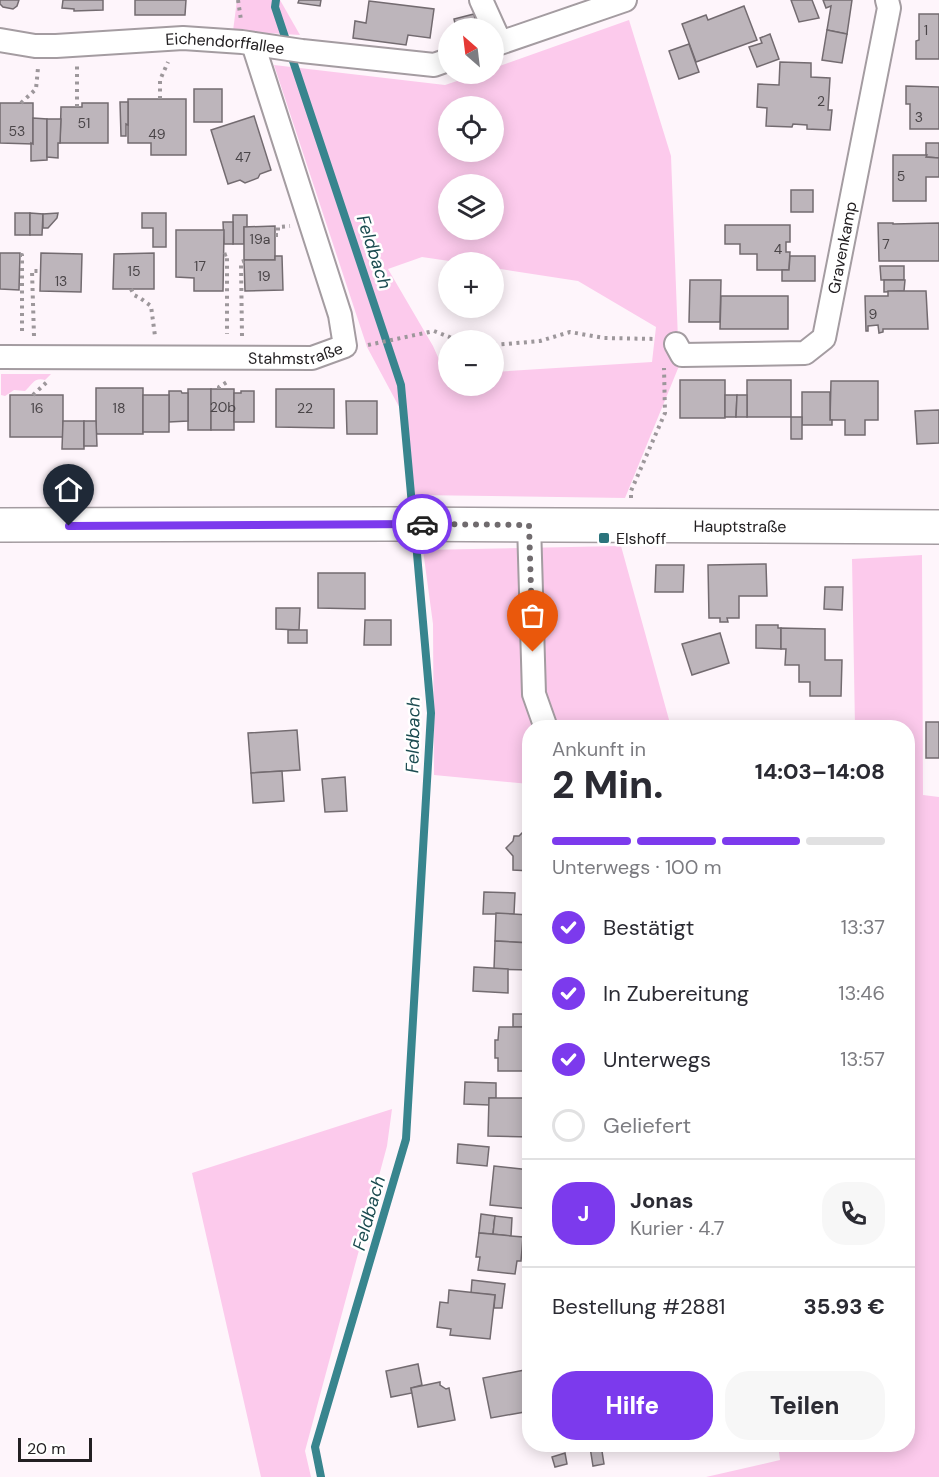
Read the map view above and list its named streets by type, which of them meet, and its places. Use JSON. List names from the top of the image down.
{
  "streets": {
    "main road": ["Hauptstraße"],
    "street": ["Eichendorffallee", "Gravenkamp", "Stahmstraße"]
  },
  "crossings": [
    ["Eichendorffallee", "Stahmstraße"]
  ],
  "water": ["Feldbach"],
  "places": {
    "transit": ["Elshoff"]
  },
  "house_numbers": [
    "1",
    "2",
    "3",
    "51",
    "53",
    "49",
    "47",
    "5",
    "19a",
    "7",
    "4",
    "17",
    "15",
    "19",
    "13",
    "9",
    "20b",
    "16",
    "18",
    "22"
  ],
  "scale_bar": "20 m",
  "north": "top left",
  "page": {
    "map_buttons": ["+", "−"],
    "heading": ["2 Min.", "Ankunft in", "14:03–14:08"],
    "panel": [
      "Jonas",
      "Kurier · 4.7",
      "Bestellung #2881",
      "35.93 €"
    ],
    "bar": "Unterwegs · 100 m",
    "list": [
      ["Bestätigt", "13:37"],
      ["In Zubereitung", "13:46"],
      ["Unterwegs", "13:57"],
      "Geliefert"
    ],
    "round": "J",
    "buttons": ["Hilfe", "Teilen"],
    "scale": "20 m"
  }
}
